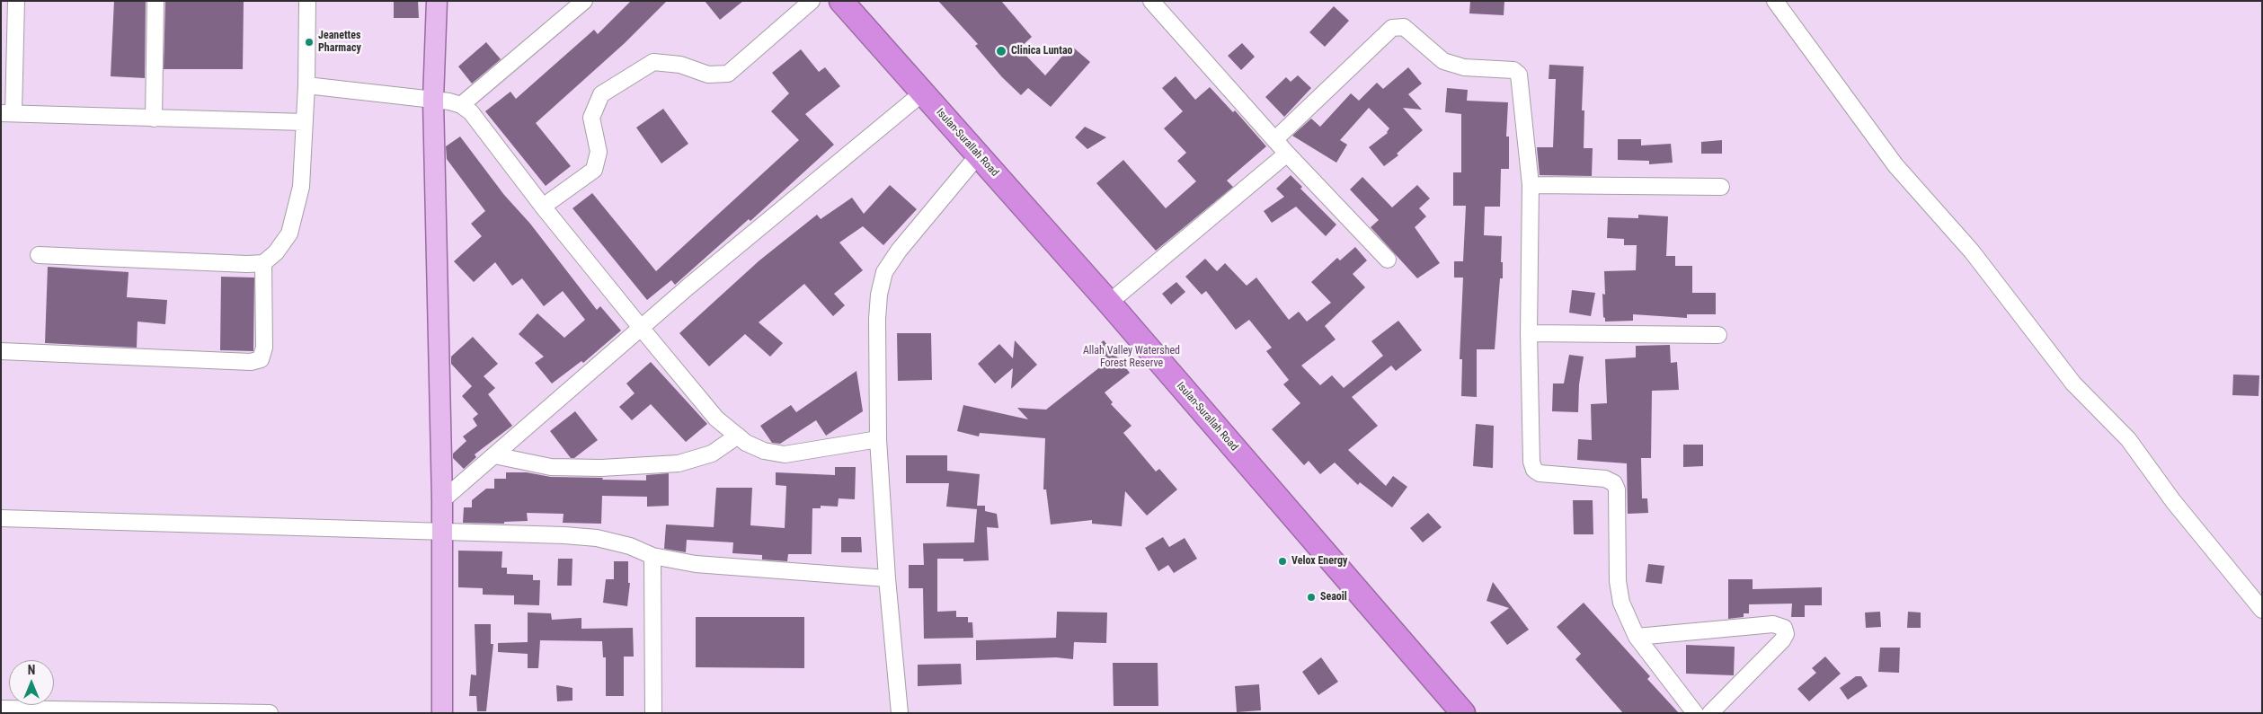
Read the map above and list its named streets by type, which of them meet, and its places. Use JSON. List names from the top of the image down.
{
  "streets": {
    "highway": ["Isulan-Surallah Road"]
  },
  "parks": ["Allah Valley Watershed Forest Reserve"],
  "places": [
    "Jeanettes Pharmacy",
    "Clinica Luntao",
    "Velox Energy",
    "Seaoil"
  ],
  "north": "top"
}
